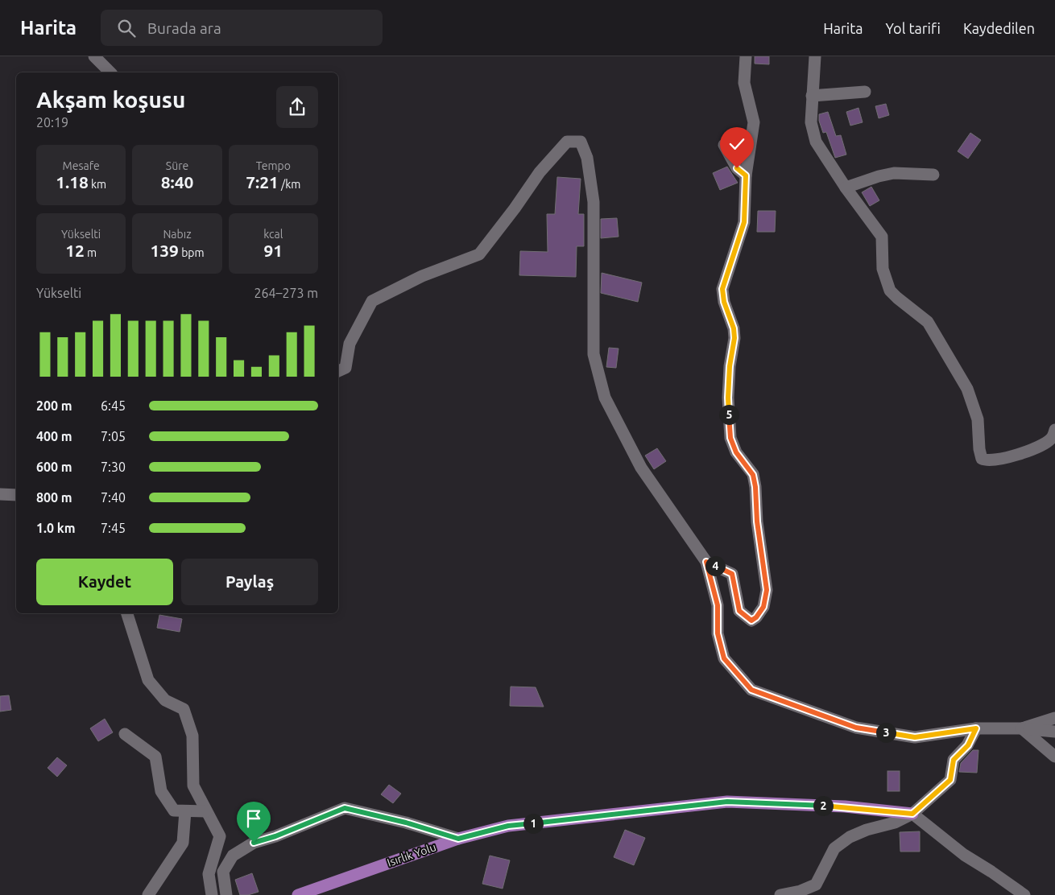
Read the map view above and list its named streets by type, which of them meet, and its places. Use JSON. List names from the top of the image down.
{
  "streets": {
    "main road": ["Isırlık Yolu"]
  },
  "page": {
    "header": "Harita",
    "search": "Burada ara",
    "nav": ["Harita", "Yol tarifi", "Kaydedilen"],
    "heading": ["Akşam koşusu", "20:19"],
    "stats": [
      ["Mesafe", "1.18 km"],
      ["Süre", "8:40"],
      ["Tempo", "7:21 /km"],
      ["Yükselti", "12 m"],
      ["Nabız", "139 bpm"],
      ["kcal", "91"]
    ],
    "chart": ["Yükselti", "264–273 m"],
    "list": [
      {
        "name": "200 m",
        "note": "6:45"
      },
      {
        "name": "400 m",
        "note": "7:05"
      },
      {
        "name": "600 m",
        "note": "7:30"
      },
      {
        "name": "800 m",
        "note": "7:40"
      },
      {
        "name": "1.0 km",
        "note": "7:45"
      }
    ],
    "pins": [
      "5",
      "4",
      "3",
      "2",
      "1"
    ],
    "buttons": ["Kaydet", "Paylaş"]
  }
}
